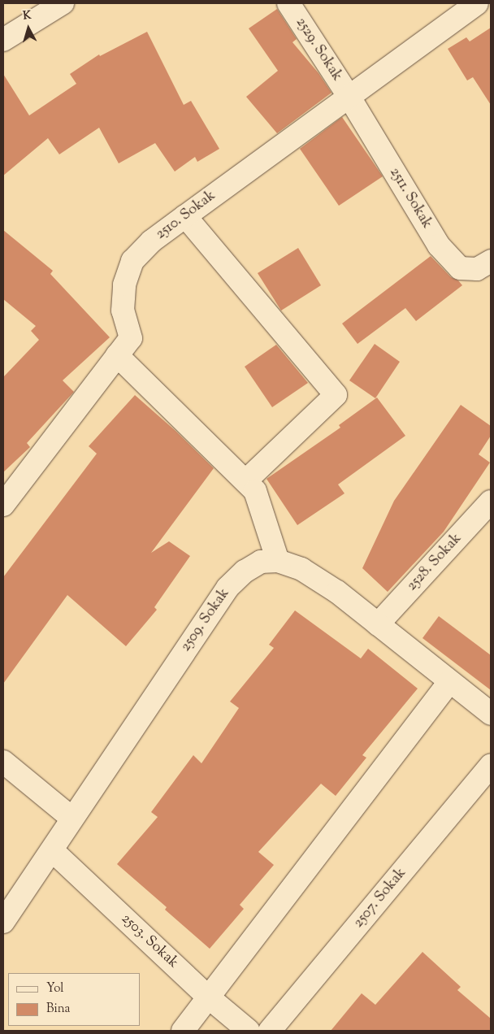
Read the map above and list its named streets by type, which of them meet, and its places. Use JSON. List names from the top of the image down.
{
  "streets": {
    "street": [
      "2529. Sokak",
      "2511. Sokak",
      "2510. Sokak",
      "2528. Sokak",
      "2509. Sokak",
      "2507. Sokak",
      "2503. Sokak"
    ]
  },
  "crossings": [
    ["2529. Sokak", "2511. Sokak"],
    ["2529. Sokak", "2510. Sokak"],
    ["2511. Sokak", "2510. Sokak"],
    ["2528. Sokak", "2509. Sokak"],
    ["2509. Sokak", "2503. Sokak"]
  ],
  "legend": ["Yol", "Bina"],
  "north": "top"
}
